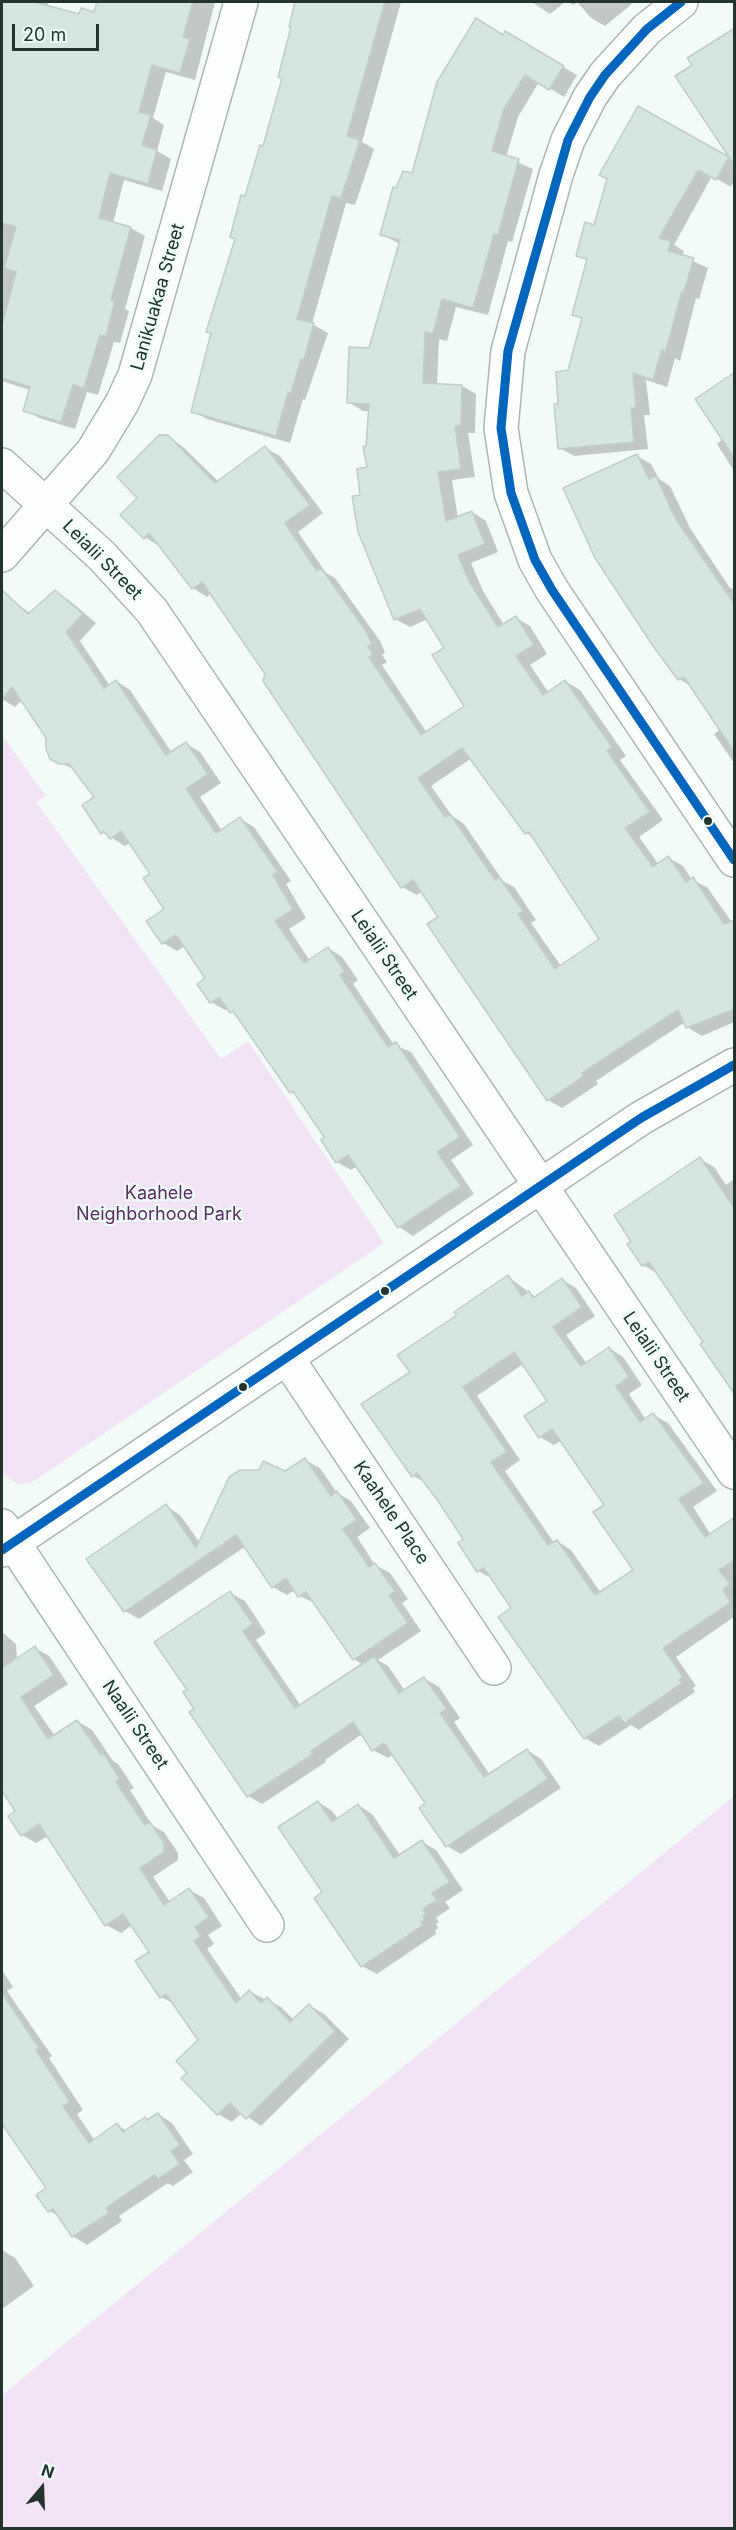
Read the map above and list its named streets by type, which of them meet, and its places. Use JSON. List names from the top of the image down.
{
  "streets": {
    "street": [
      "Lanikuakaa Street",
      "Leialii Street",
      "Kaahele Place",
      "Naalii Street"
    ]
  },
  "crossings": [
    ["Lanikuakaa Street", "Leialii Street"]
  ],
  "parks": ["Kaahele Neighborhood Park"],
  "scale_bar": "20 m",
  "north": "top"
}
